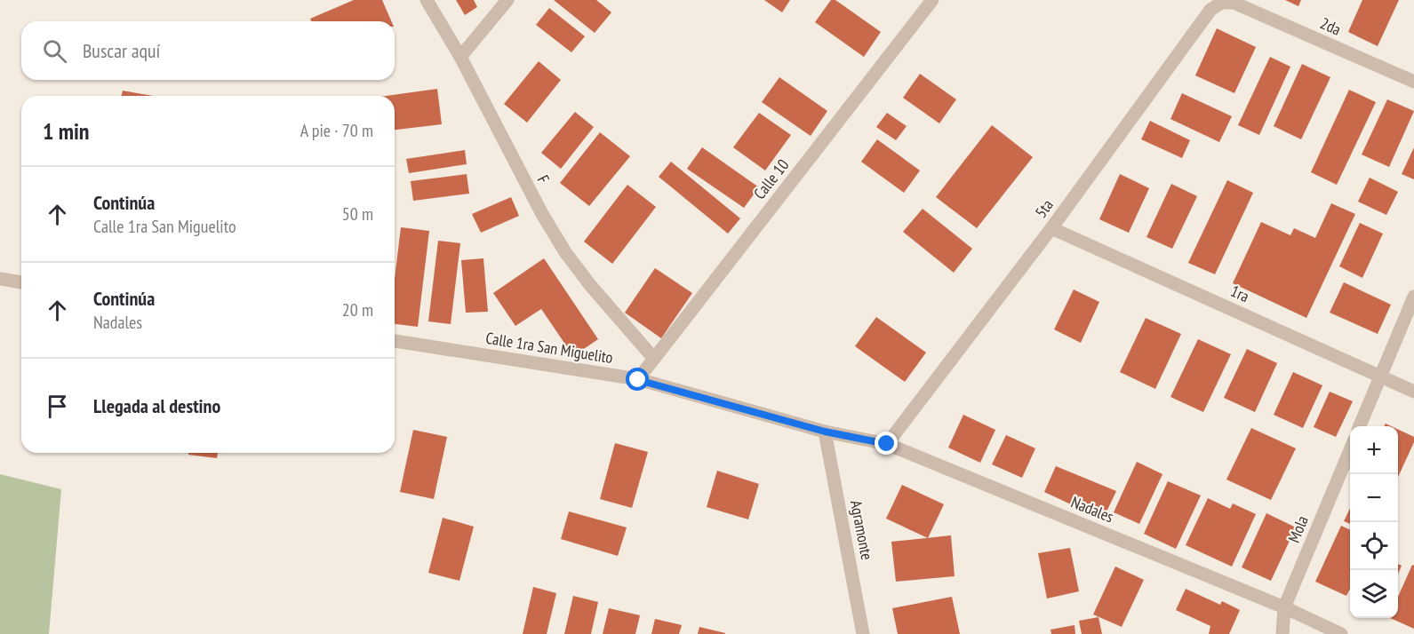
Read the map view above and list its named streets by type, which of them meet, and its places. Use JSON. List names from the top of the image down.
{
  "streets": {
    "street": [
      "2da",
      "F",
      "Calle 10",
      "5ta",
      "1ra",
      "Calle 1ra San Miguelito",
      "Nadales",
      "Mola",
      "Agramonte"
    ]
  },
  "crossings": [
    ["2da", "5ta"],
    ["F", "Calle 10"],
    ["Calle 10", "Calle 1ra San Miguelito"],
    ["5ta", "1ra"],
    ["5ta", "Nadales"],
    ["Calle 1ra San Miguelito", "Nadales"],
    ["Calle 1ra San Miguelito", "Agramonte"],
    ["Nadales", "Mola"],
    ["Nadales", "Agramonte"]
  ],
  "page": {
    "search": "Buscar aquí",
    "heading": ["1 min", "A pie · 70 m"],
    "list": [
      ["Continúa", "Calle 1ra San Miguelito", "50 m"],
      ["Continúa", "Nadales", "20 m"],
      "Llegada al destino"
    ],
    "map_buttons": ["+", "−"]
  }
}
